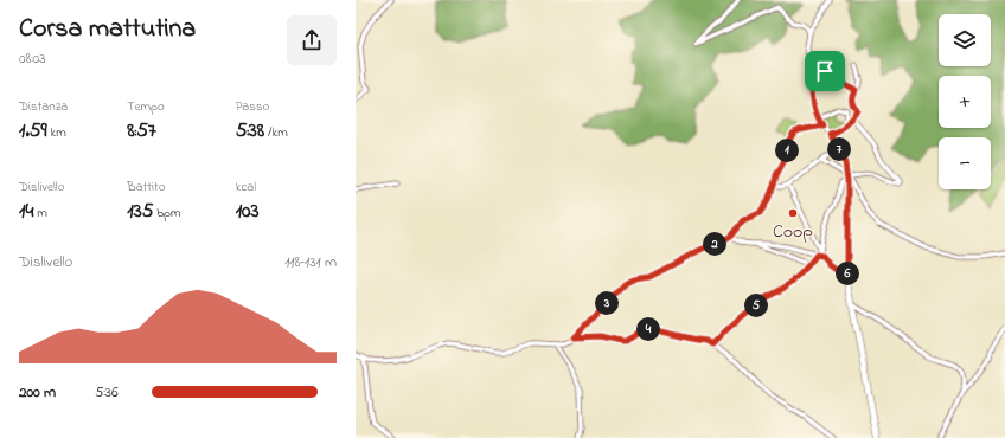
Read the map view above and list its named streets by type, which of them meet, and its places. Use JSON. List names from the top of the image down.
{
  "places": ["Coop"],
  "page": {
    "heading": ["Corsa mattutina", "08:03"],
    "map_buttons": ["+", "−"],
    "stats": [
      ["Distanza", "1.59 km"],
      ["Tempo", "8:57"],
      ["Passo", "5:38 /km"],
      ["Dislivello", "14 m"],
      ["Battito", "135 bpm"],
      ["kcal", "103"]
    ],
    "pins": [
      "7",
      "1",
      "2",
      "6",
      "3",
      "5",
      "4"
    ],
    "chart": ["Dislivello", "118–131 m"],
    "list": [
      {
        "name": "200 m",
        "note": "5:36"
      }
    ]
  }
}
